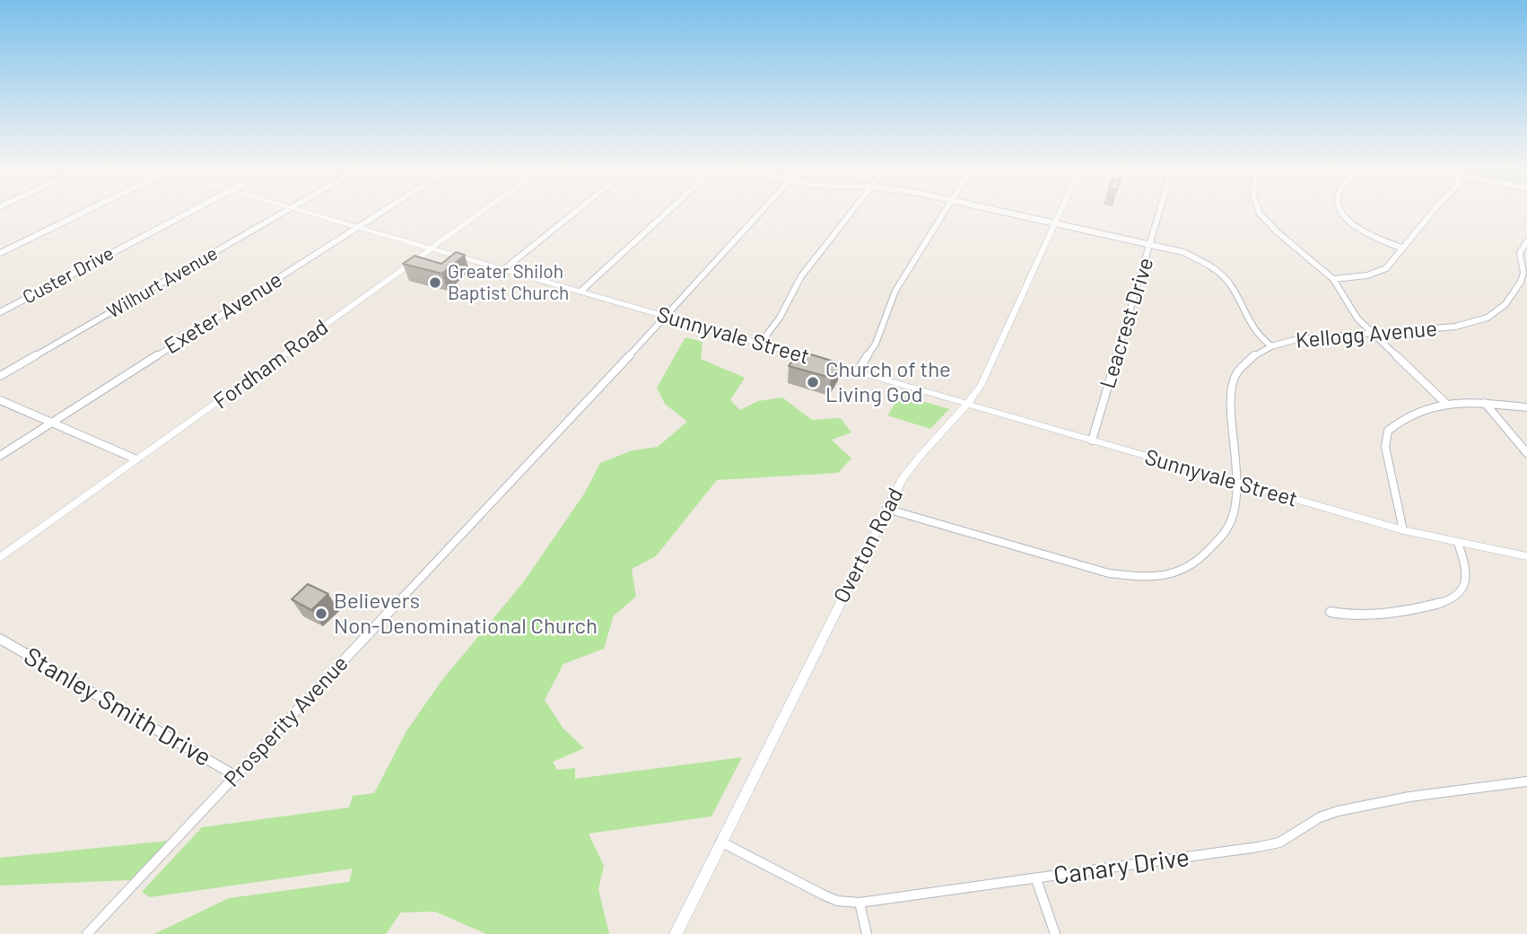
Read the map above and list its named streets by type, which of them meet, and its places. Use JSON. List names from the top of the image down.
{
  "streets": {
    "street": [
      "Custer Drive",
      "Wilhurt Avenue",
      "Exeter Avenue",
      "Leacrest Drive",
      "Kellogg Avenue",
      "Sunnyvale Street",
      "Fordham Road",
      "Overton Road",
      "Stanley Smith Drive",
      "Prosperity Avenue",
      "Canary Drive"
    ]
  },
  "crossings": [
    ["Exeter Avenue", "Sunnyvale Street"],
    ["Leacrest Drive", "Sunnyvale Street"],
    ["Kellogg Avenue", "Sunnyvale Street"],
    ["Kellogg Avenue", "Overton Road"],
    ["Sunnyvale Street", "Fordham Road"],
    ["Sunnyvale Street", "Overton Road"],
    ["Sunnyvale Street", "Prosperity Avenue"],
    ["Overton Road", "Canary Drive"],
    ["Stanley Smith Drive", "Prosperity Avenue"]
  ],
  "places": ["Greater Shiloh Baptist Church", "Church of the Living God", "Believers Non-Denominational Church"]
}
